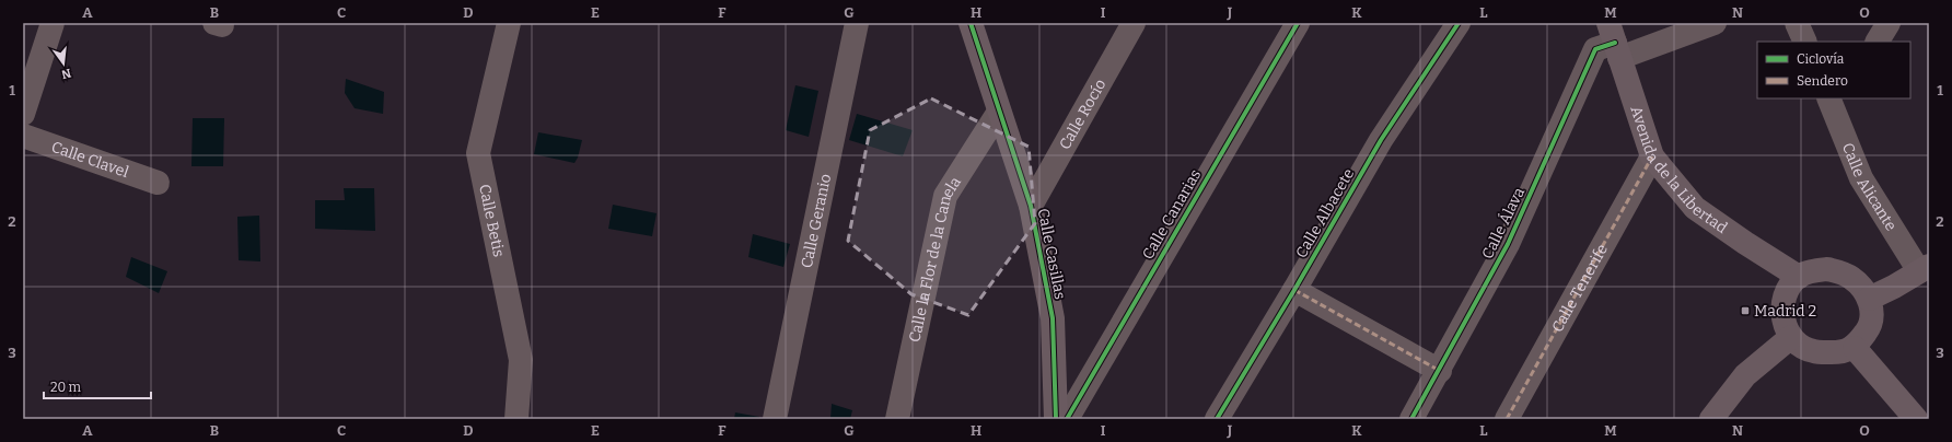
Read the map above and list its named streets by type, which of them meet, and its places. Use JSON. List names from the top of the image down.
{
  "streets": {
    "street": [
      "Calle Rocío",
      "Calle Clavel",
      "Avenida de la Libertad",
      "Calle Alicante",
      "Calle Albacete",
      "Calle Canarias",
      "Calle Betis",
      "Calle Geranio",
      "Calle Álava",
      "Calle Casillas",
      "Calle la Flor de la Canela",
      "Calle Tenerife"
    ]
  },
  "crossings": [
    ["Calle Rocío", "Calle Casillas"],
    ["Avenida de la Libertad", "Calle Álava"],
    ["Avenida de la Libertad", "Calle Tenerife"],
    ["Calle Casillas", "Calle la Flor de la Canela"]
  ],
  "places": {
    "transit": ["Madrid 2"]
  },
  "legend": ["Ciclovía", "Sendero"],
  "scale_bar": "20 m",
  "north": "bottom",
  "grid": {
    "columns": [
      "A",
      "B",
      "C",
      "D",
      "E",
      "F",
      "G",
      "H",
      "I",
      "J",
      "K",
      "L",
      "M",
      "N",
      "O"
    ],
    "rows": ["1", "2", "3"]
  }
}
